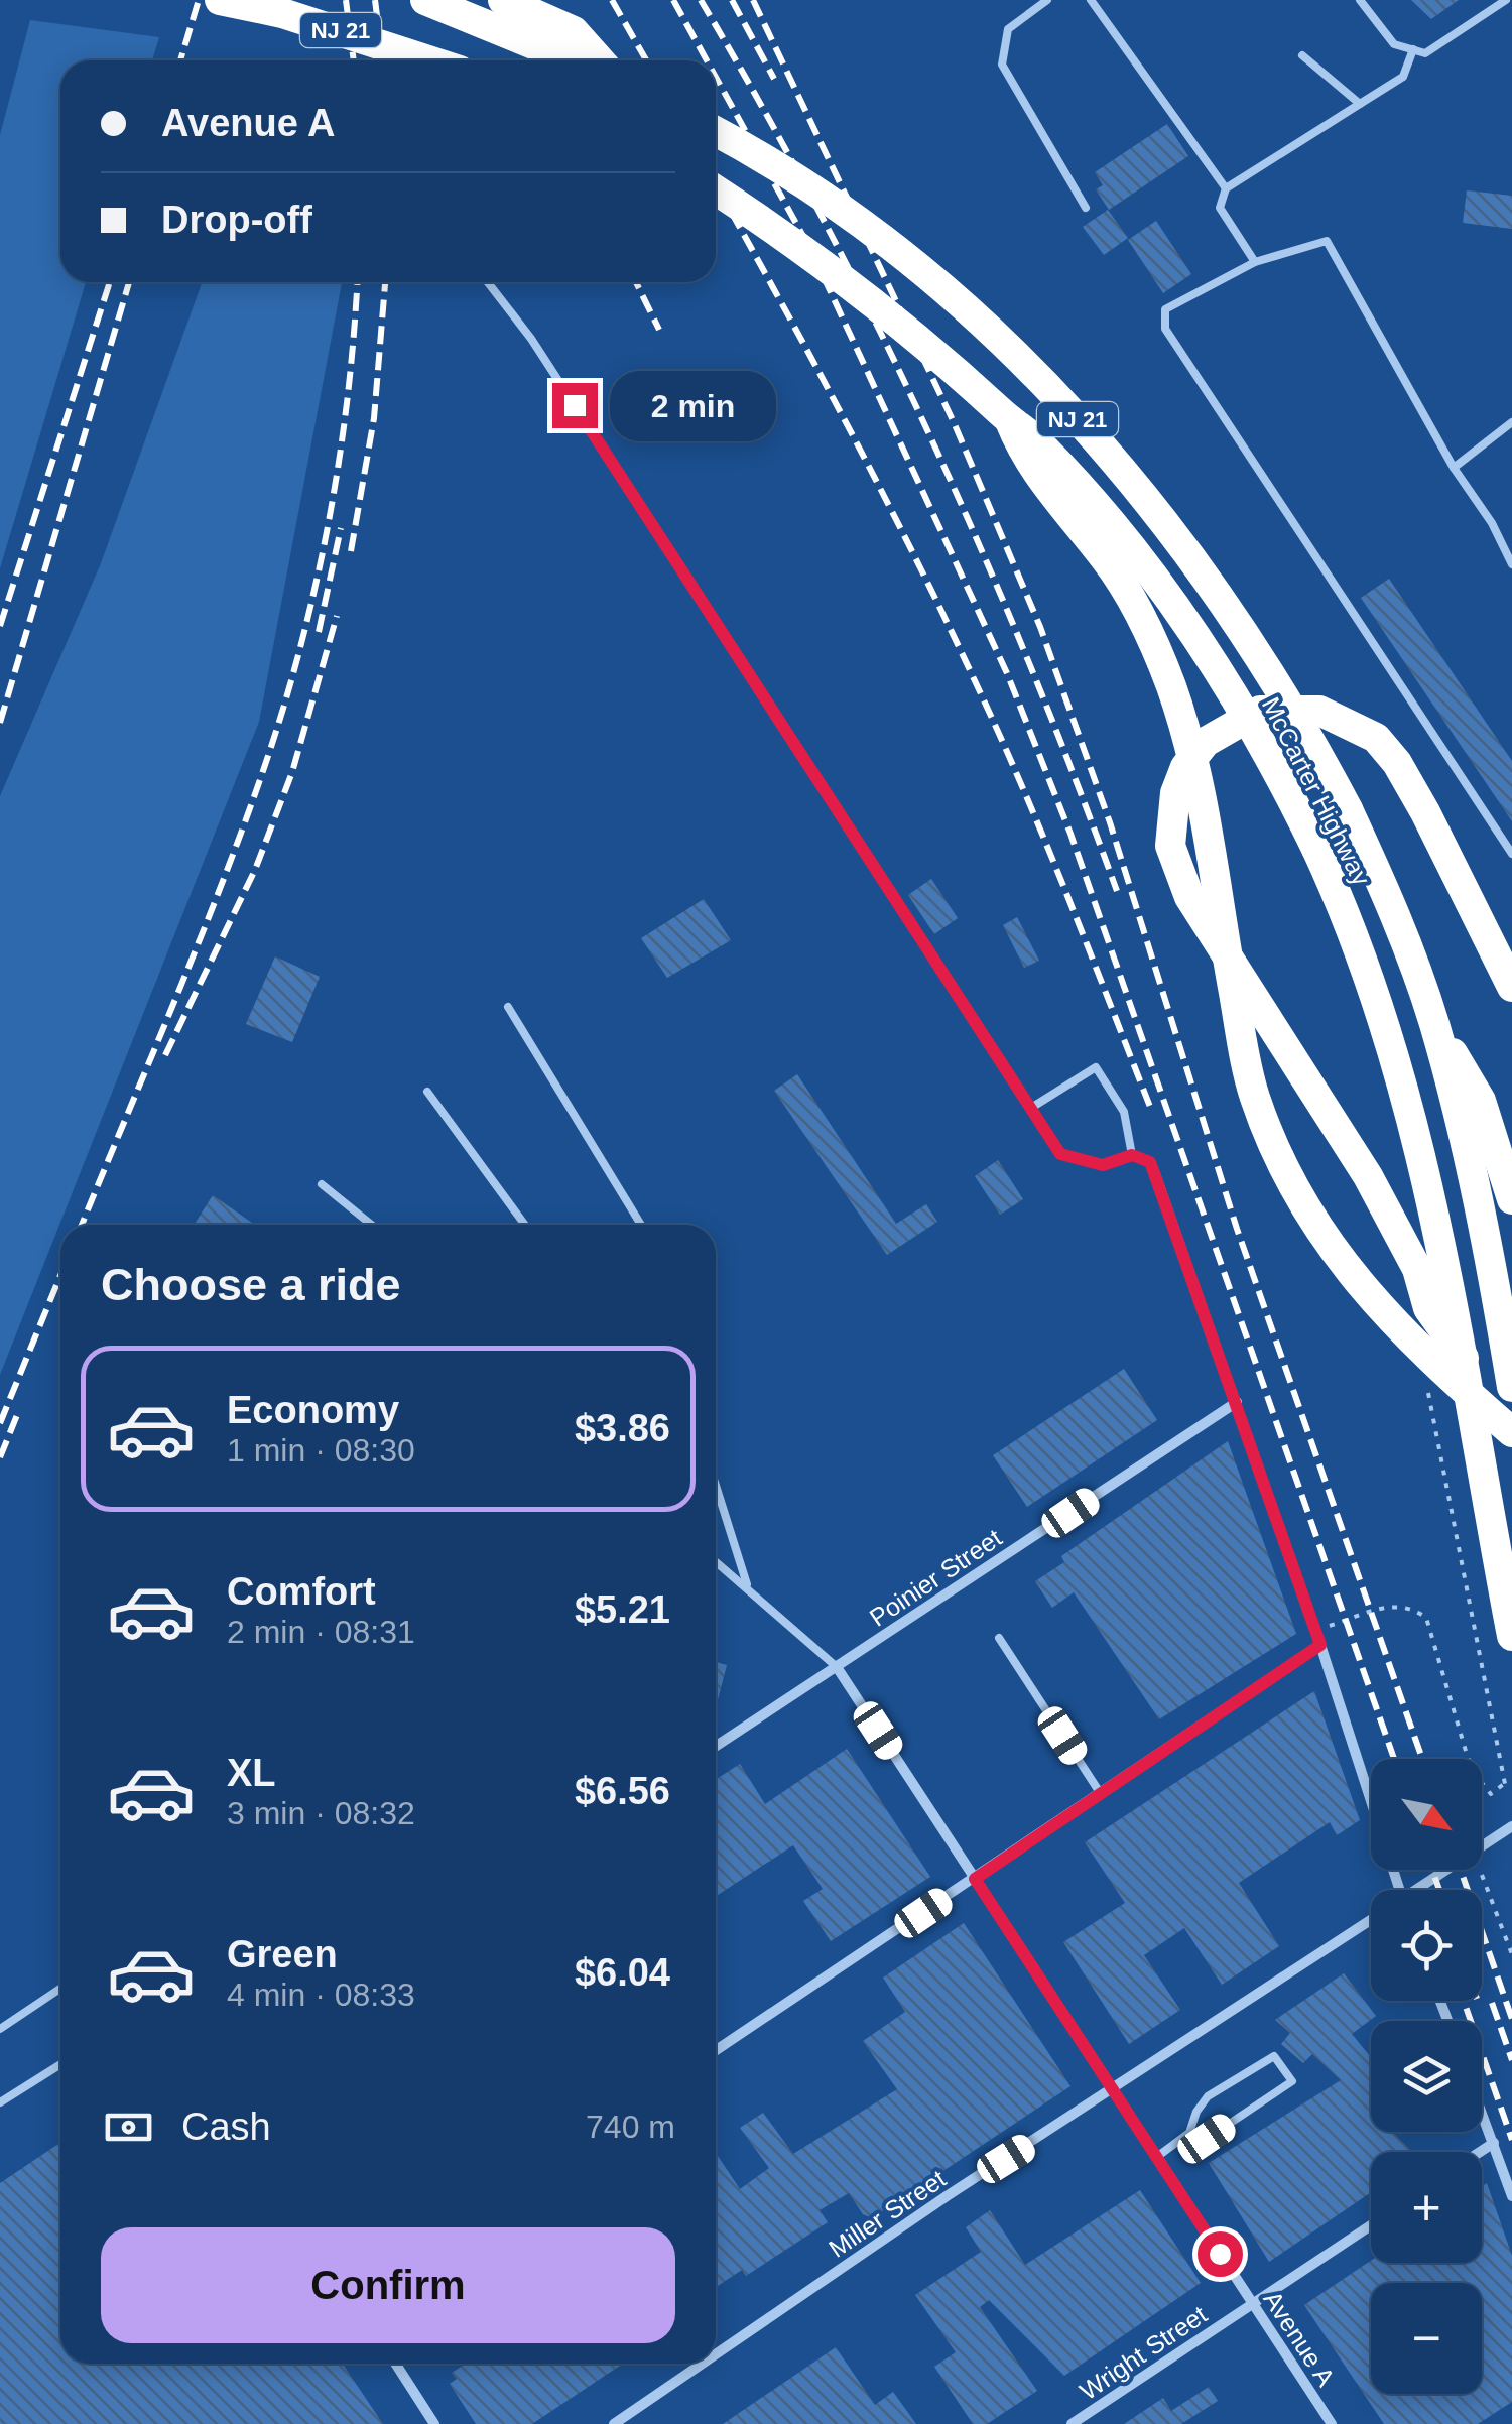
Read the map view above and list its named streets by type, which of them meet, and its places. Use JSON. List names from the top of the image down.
{
  "streets": {
    "highway": ["NJ 21", "McCarter Highway"],
    "street": [
      "Poinier Street",
      "Miller Street",
      "Avenue A",
      "Wright Street"
    ]
  },
  "crossings": [
    ["Poinier Street", "Avenue A"],
    ["Miller Street", "Avenue A"],
    ["Avenue A", "Wright Street"]
  ],
  "north": "bottom right",
  "page": {
    "banner": ["Avenue A", "Drop-off"],
    "bubble": "2 min",
    "heading": "Choose a ride",
    "list": [
      {
        "name": "Economy",
        "note": "1 min · 08:30",
        "value": "$3.86"
      },
      {
        "name": "Comfort",
        "note": "2 min · 08:31",
        "value": "$5.21"
      },
      {
        "name": "XL",
        "note": "3 min · 08:32",
        "value": "$6.56"
      },
      {
        "name": "Green",
        "note": "4 min · 08:33",
        "value": "$6.04"
      }
    ],
    "map_buttons": ["+", "−"],
    "pay": ["Cash", "740 m"],
    "buttons": "Confirm"
  }
}
